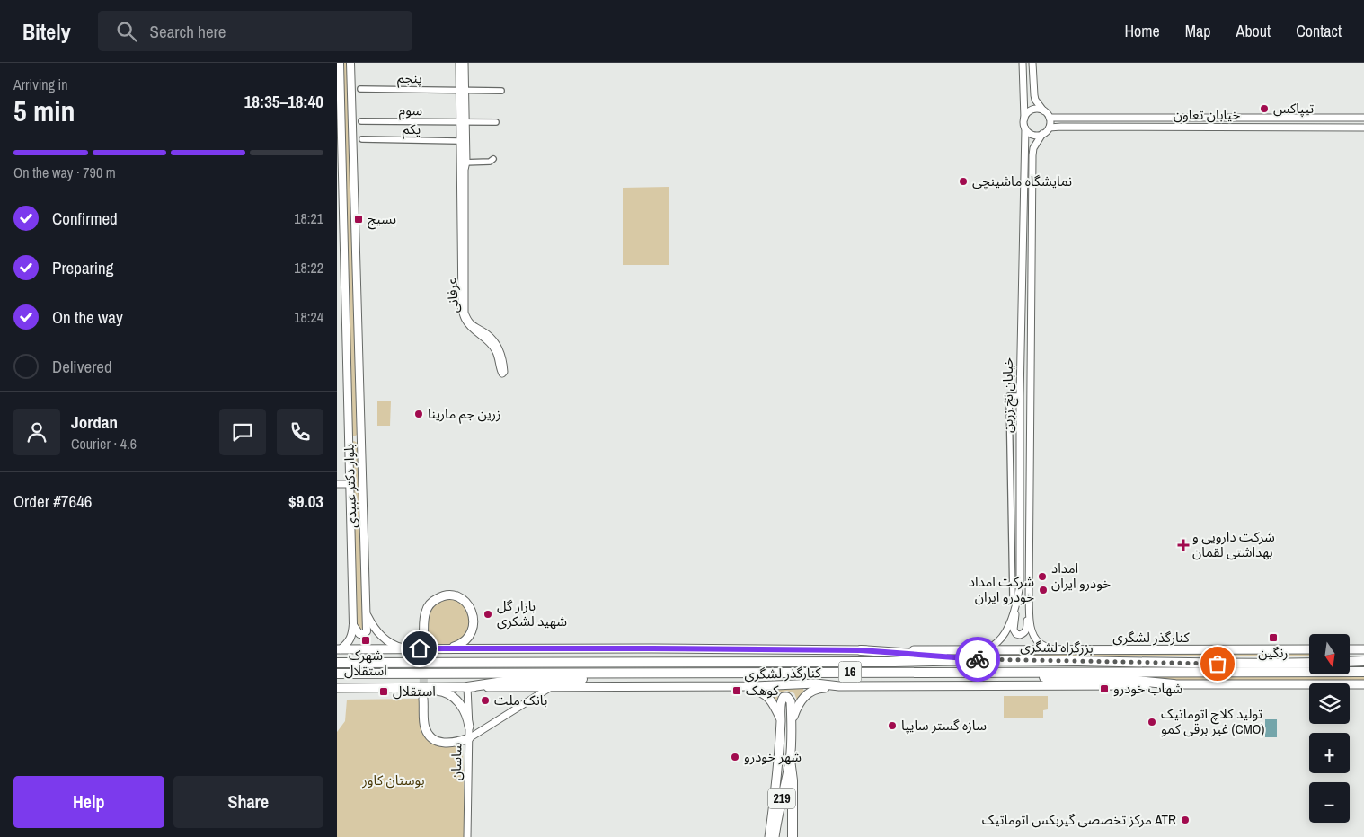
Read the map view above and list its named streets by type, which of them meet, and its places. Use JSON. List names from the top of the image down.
{
  "streets": {
    "highway": ["بزرگراه لشگری", "16"],
    "main road": ["بلوار دکتر عبیدی", "کنارگذر لشگری", "219"],
    "street": [
      "پنجم",
      "سوم",
      "خیابان تعاون",
      "یکم",
      "عرفانی",
      "خیابان نخ زرین",
      "ساسان"
    ]
  },
  "crossings": [
    ["پنجم", "عرفانی"],
    ["سوم", "عرفانی"],
    ["خیابان تعاون", "خیابان نخ زرین"],
    ["یکم", "عرفانی"],
    ["خیابان نخ زرین", "کنارگذر لشگری"],
    ["بلوار دکتر عبیدی", "کنارگذر لشگری"],
    ["کنارگذر لشگری", "ساسان"]
  ],
  "parks": ["بوستان کاور"],
  "places": {
    "other": [
      "تیپاکس",
      "نمایشگاه ماشینچی",
      "زرین جم مارینا",
      "امداد خودرو ایران",
      "شرکت امداد خودرو ایران",
      "بازار گل شهید لشکری",
      "بانک ملت",
      "تولید کلاچ اتوماتیک غیر برقی کمو (CMO)",
      "سازه گستر سایپا",
      "شهر خودرو",
      "مرکز تخصصی گیربکس اتوماتیک ATR"
    ],
    "transit": [
      "بسیج",
      "رنگین",
      "شهرک استقلال",
      "شهاب خودرو",
      "کوهک",
      "استقلال"
    ],
    "health": ["شرکت دارویی و بهداشتی لقمان"]
  },
  "north": "bottom",
  "page": {
    "header": "Bitely",
    "search": "Search here",
    "nav": [
      "Home",
      "Map",
      "About",
      "Contact"
    ],
    "heading": ["5 min", "Arriving in", "18:35–18:40"],
    "panel": [
      "Jordan",
      "Courier · 4.6",
      "Order #7646",
      "$9.03"
    ],
    "bar": "On the way · 790 m",
    "list": [
      ["Confirmed", "18:21"],
      ["Preparing", "18:22"],
      ["On the way", "18:24"],
      "Delivered"
    ],
    "map_buttons": ["+", "−"],
    "buttons": ["Help", "Share"]
  }
}
